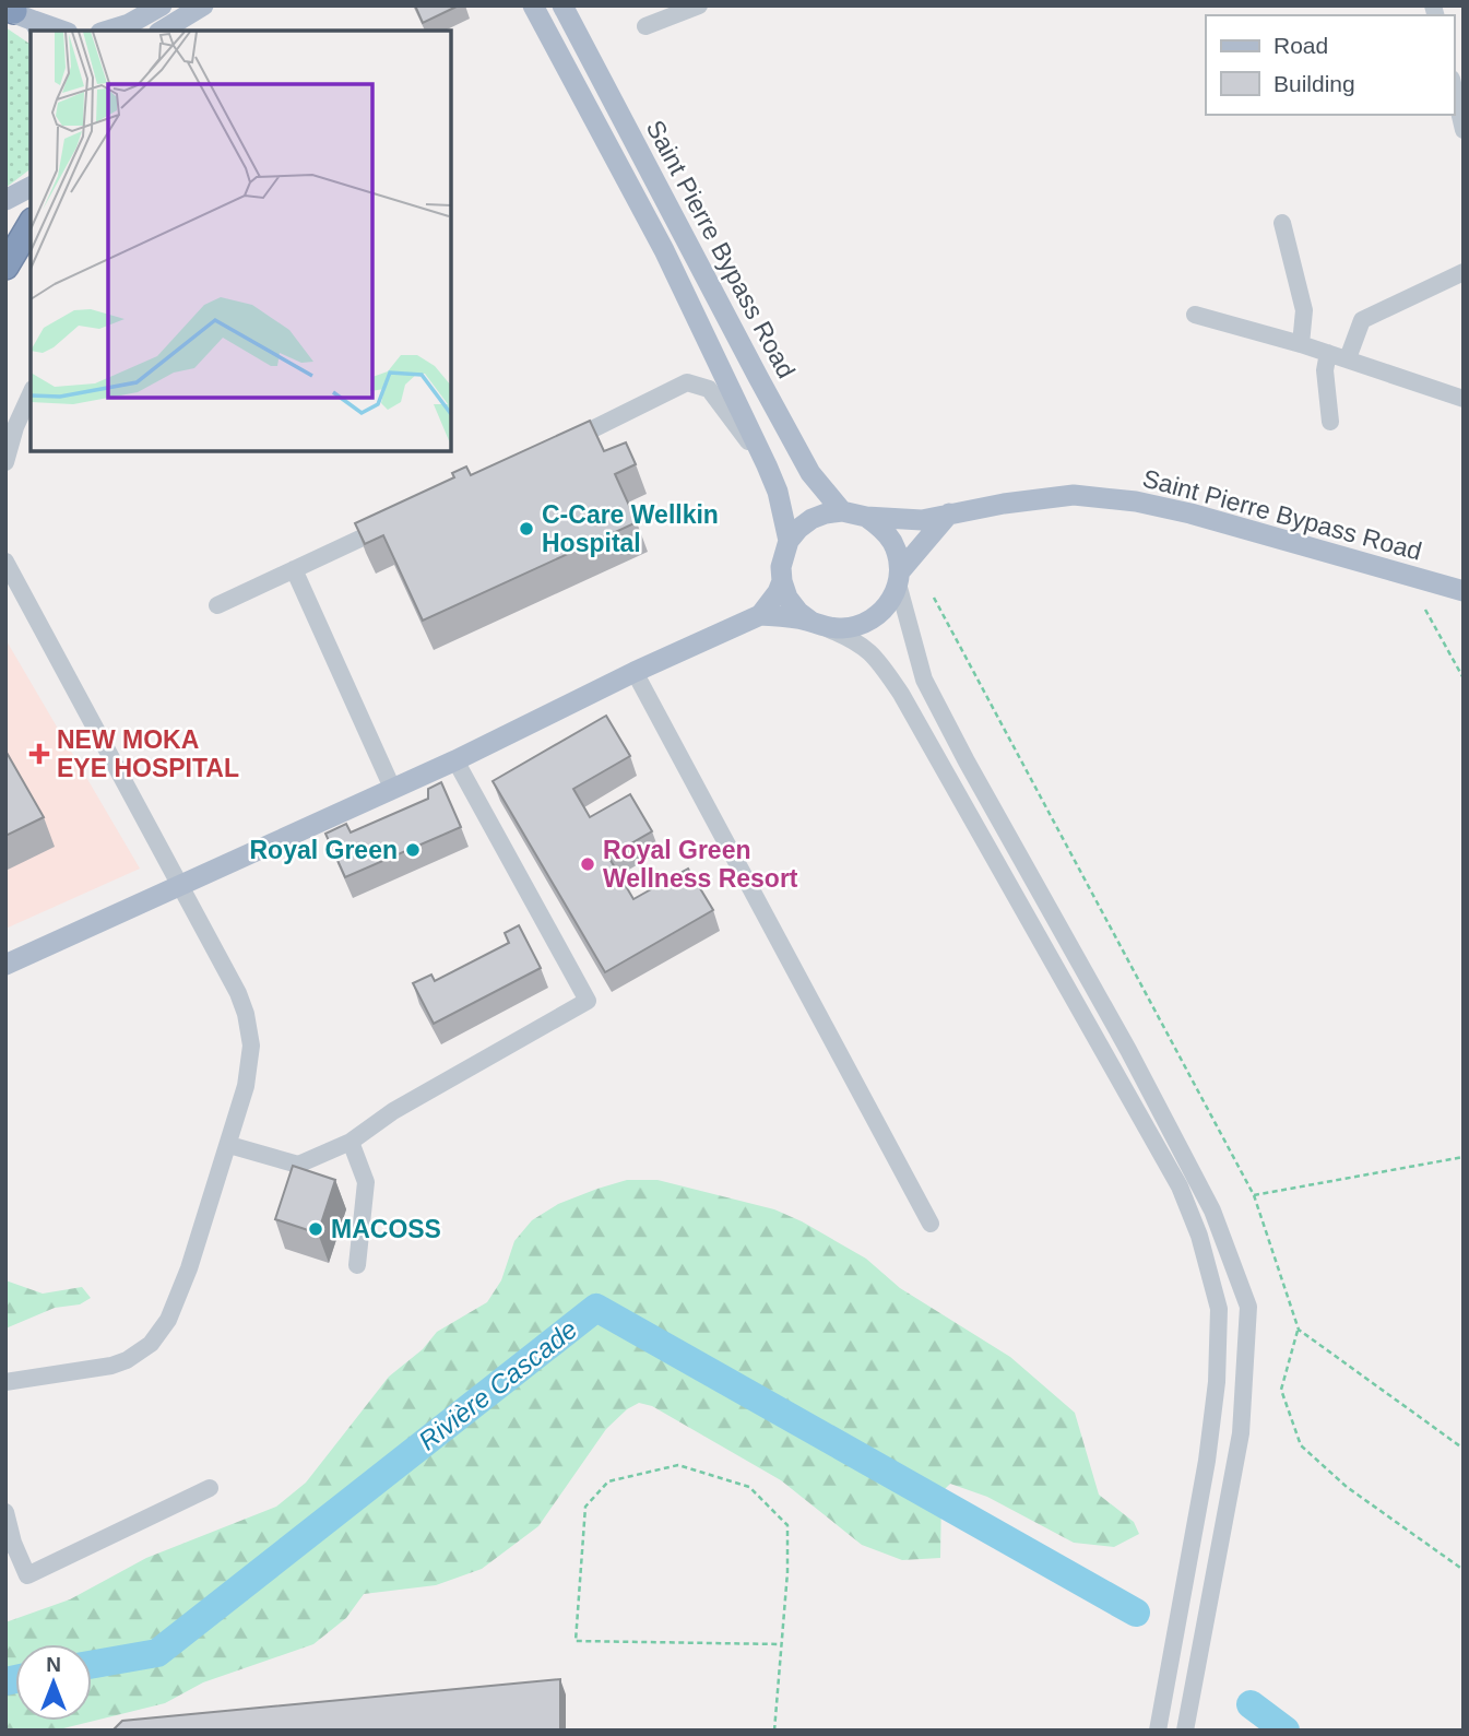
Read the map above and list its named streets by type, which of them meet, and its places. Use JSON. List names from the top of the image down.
{
  "streets": {
    "main road": ["Saint Pierre Bypass Road"]
  },
  "water": ["Rivière Cascade"],
  "places": {
    "other": [
      "C-Care Wellkin Hospital",
      "Royal Green",
      "Royal Green Wellness Resort",
      "MACOSS"
    ],
    "health": ["NEW MOKA EYE HOSPITAL"]
  },
  "legend": ["Road", "Building"],
  "north": "top"
}
